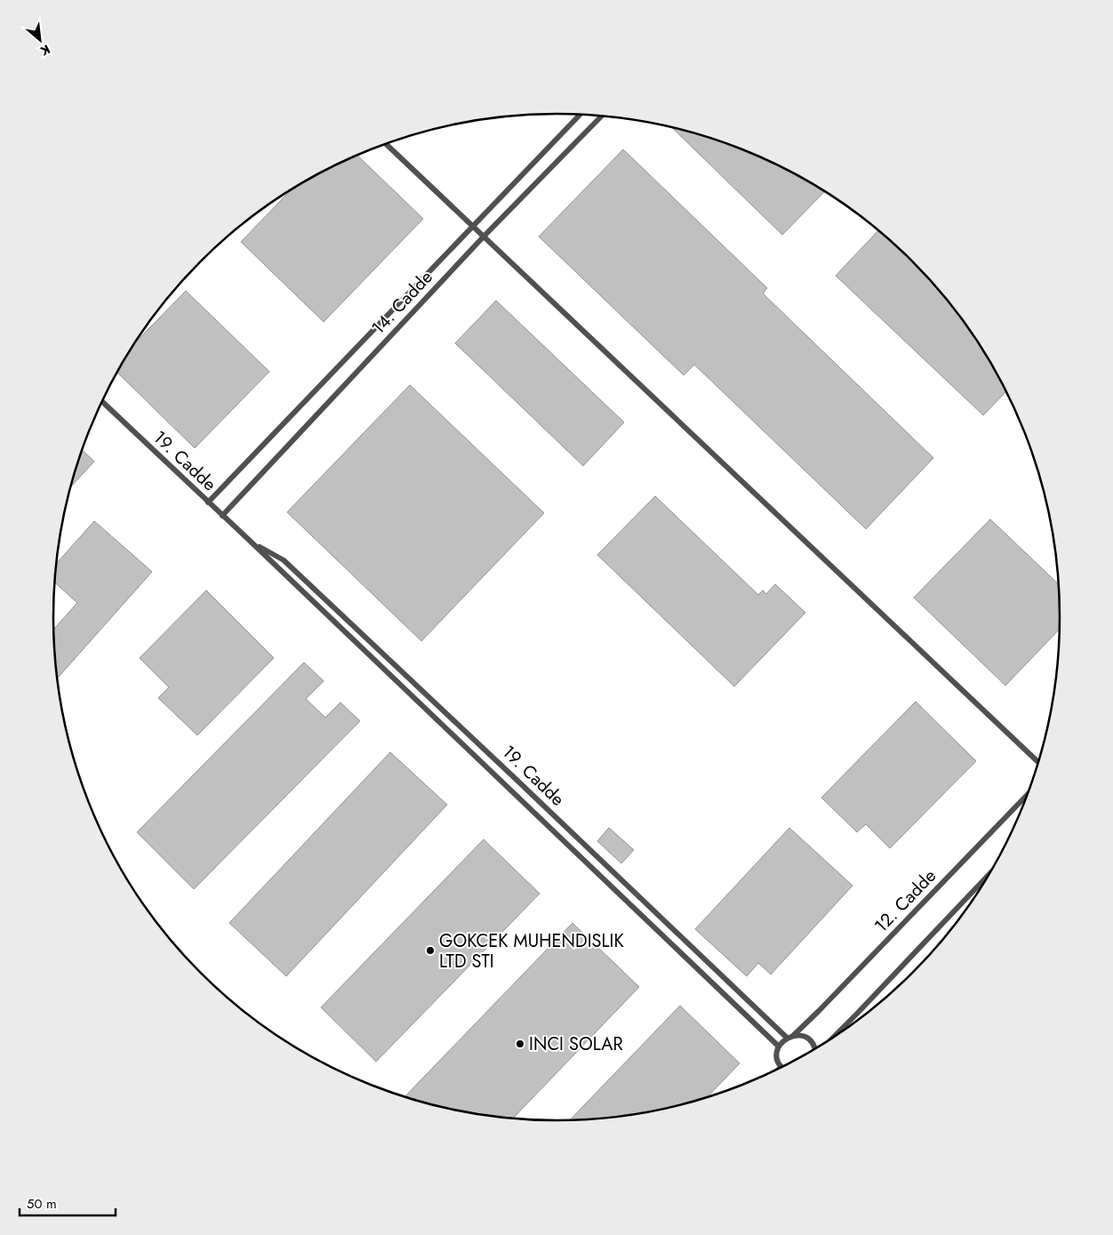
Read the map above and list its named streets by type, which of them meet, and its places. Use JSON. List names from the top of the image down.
{
  "streets": {
    "lane": ["14. Cadde", "19. Cadde", "12. Cadde"]
  },
  "crossings": [
    ["14. Cadde", "19. Cadde"],
    ["19. Cadde", "12. Cadde"]
  ],
  "places": ["GOKCEK MUHENDISLIK LTD STI", "INCI SOLAR"],
  "scale_bar": "50 m",
  "north": "bottom right"
}
